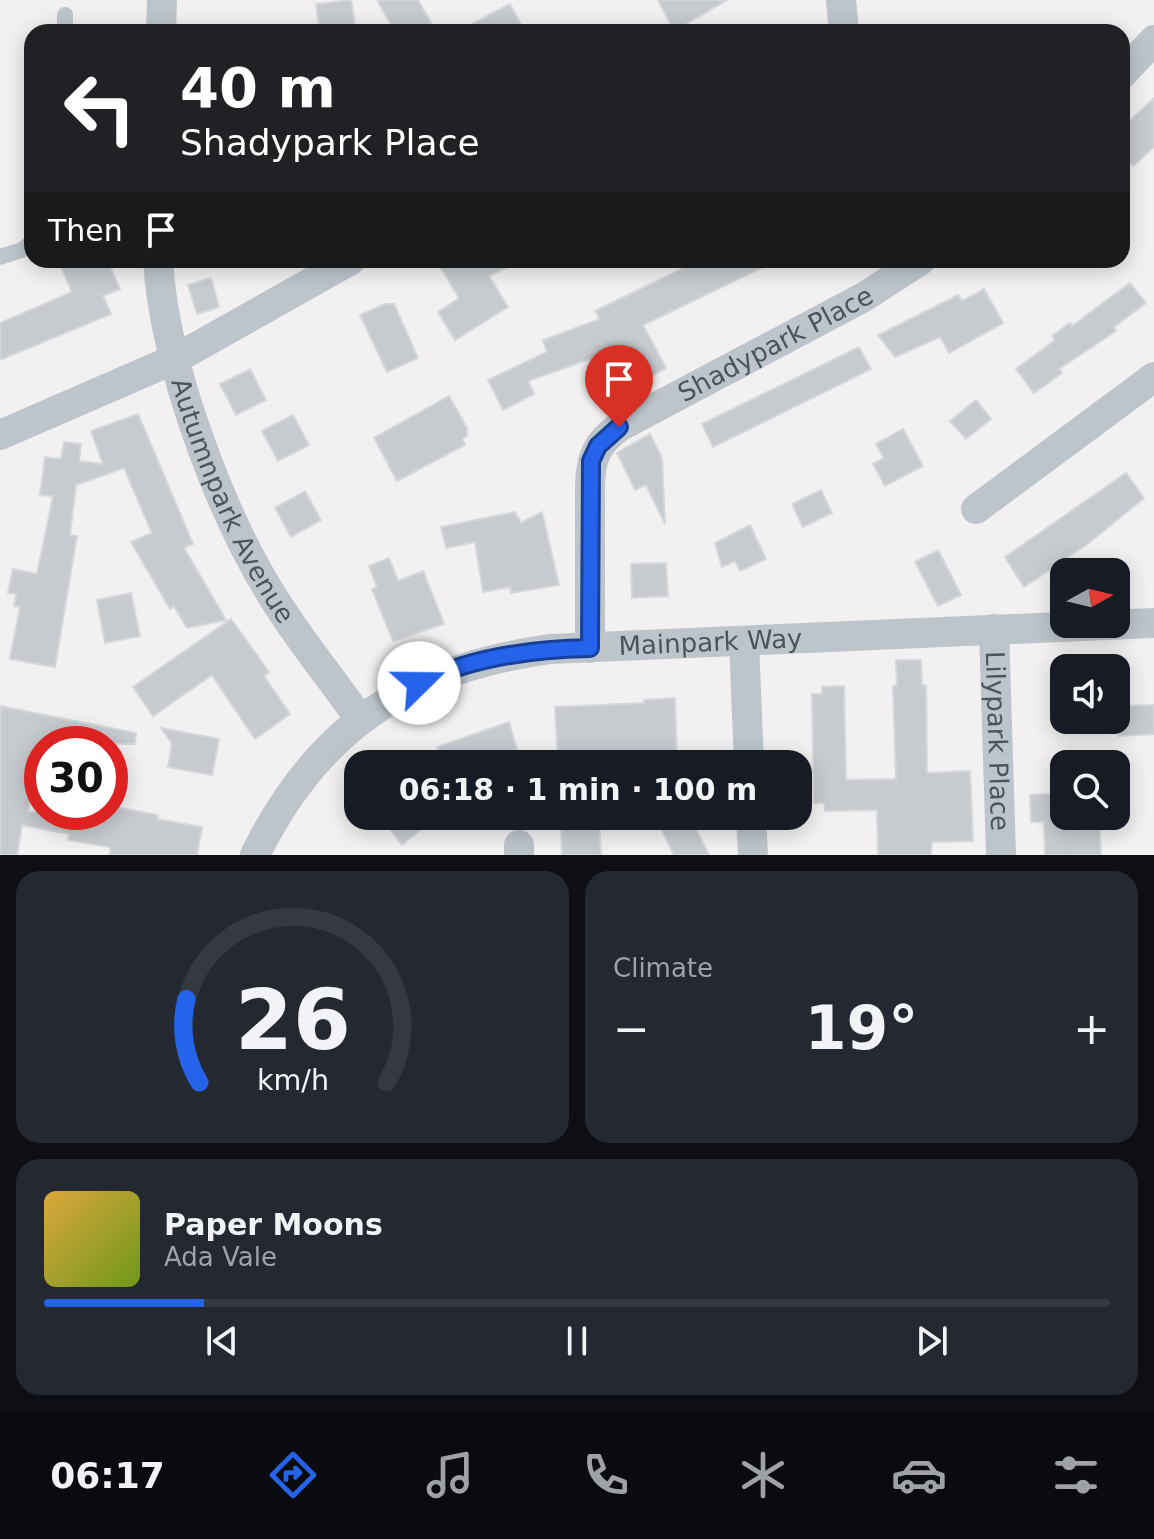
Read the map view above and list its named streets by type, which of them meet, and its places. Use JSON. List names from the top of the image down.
{
  "streets": {
    "street": [
      "Shadypark Place",
      "Autumnpark Avenue",
      "Mainpark Way",
      "Lilypark Place"
    ]
  },
  "crossings": [
    ["Shadypark Place", "Mainpark Way"],
    ["Autumnpark Avenue", "Mainpark Way"],
    ["Mainpark Way", "Lilypark Place"]
  ],
  "north": "right",
  "page": {
    "turn": ["40 m", "Shadypark Place"],
    "then": "Then",
    "limit": "30",
    "trip": "06:18 · 1 min · 100 m",
    "tile": "Climate",
    "heat": ["−", "19°", "+"],
    "song": ["Paper Moons", "Ada Vale"],
    "tabs": "06:17",
    "gauge": ["26", "km/h"]
  }
}
